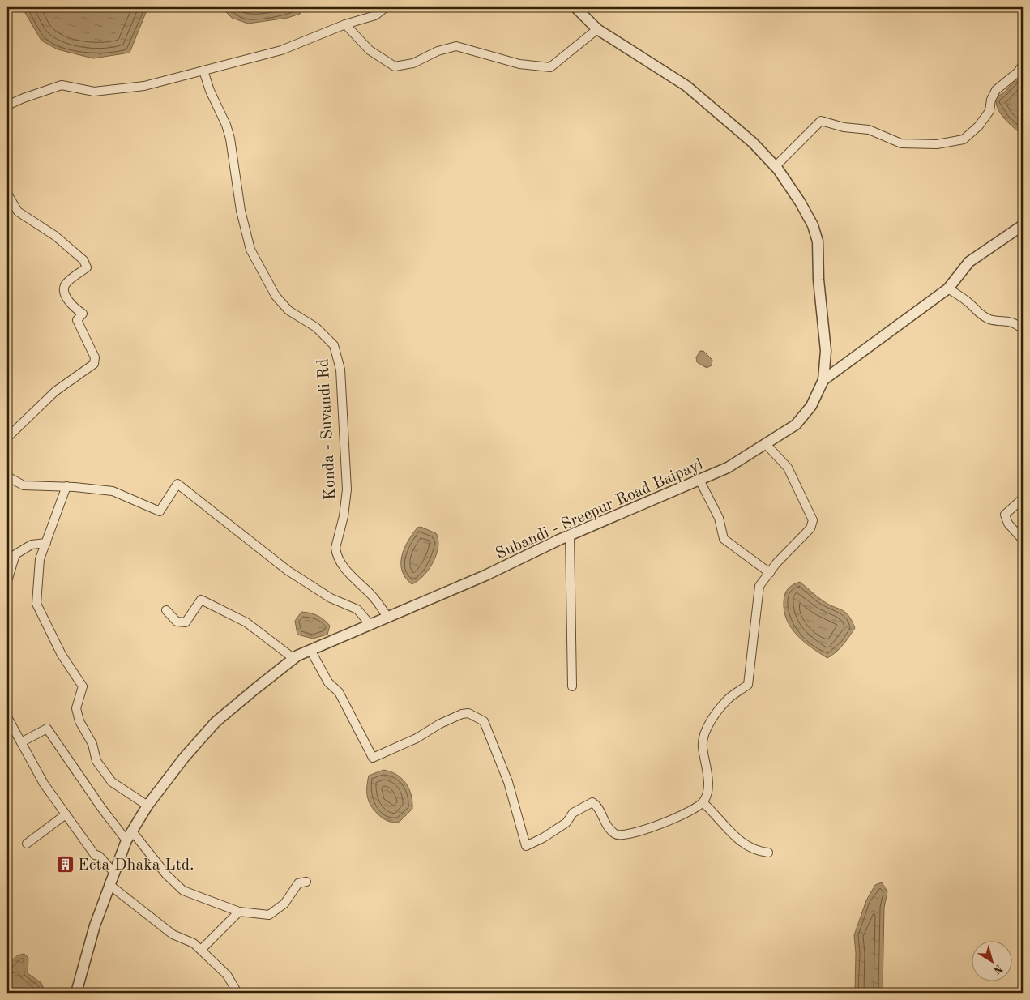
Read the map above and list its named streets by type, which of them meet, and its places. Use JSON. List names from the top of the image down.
{
  "streets": {
    "street": ["Konda - Suvandi Rd", "Subandi - Sreepur Road Baipayl"]
  },
  "crossings": [
    ["Konda - Suvandi Rd", "Subandi - Sreepur Road Baipayl"]
  ],
  "places": {
    "building": ["Ecta Dhaka Ltd."]
  },
  "north": "bottom right"
}
